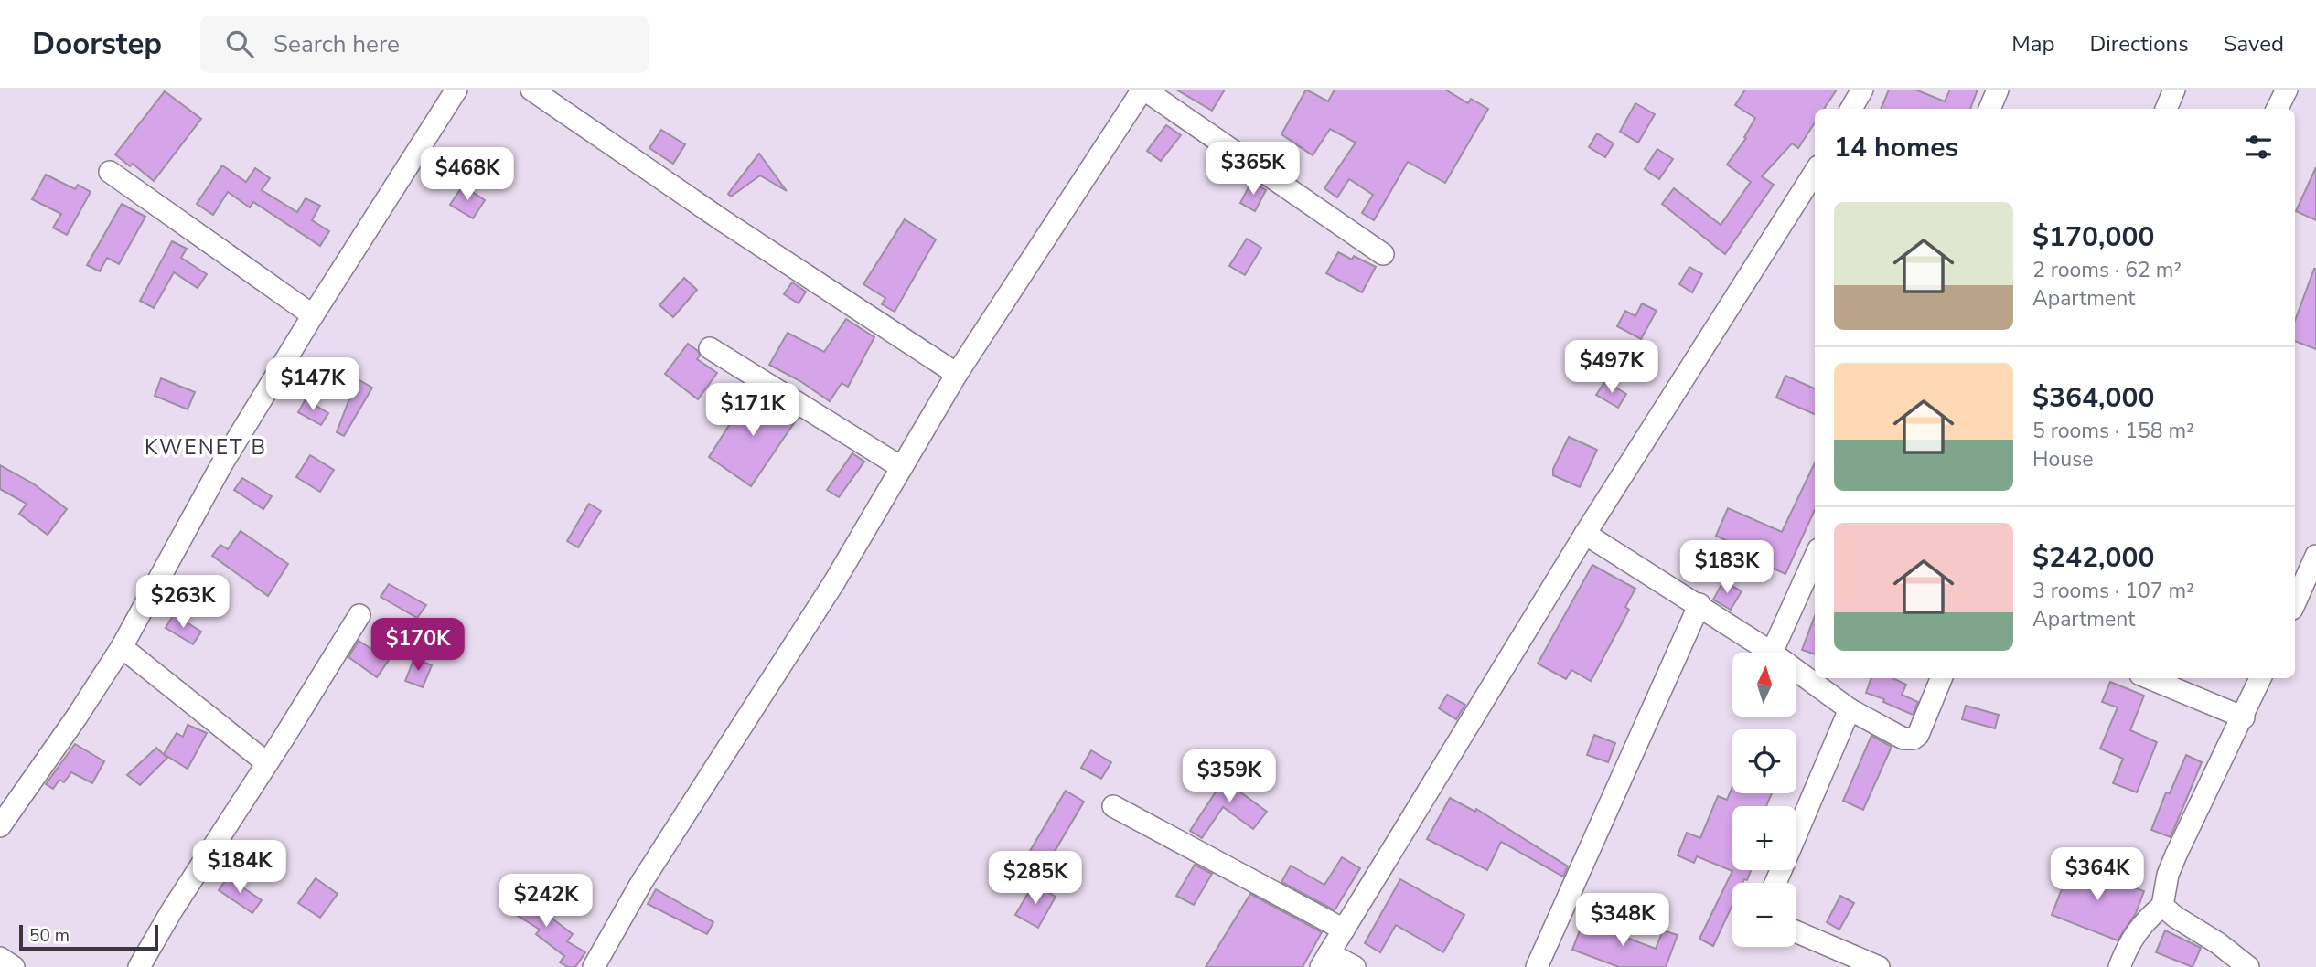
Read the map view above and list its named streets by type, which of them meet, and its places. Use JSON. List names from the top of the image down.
{
  "districts": ["KWENET B"],
  "scale_bar": "50 m",
  "north": "top",
  "page": {
    "header": "Doorstep",
    "search": "Search here",
    "nav": ["Map", "Directions", "Saved"],
    "heading": "14 homes",
    "price": [
      "$365K",
      "$468K",
      "$497K",
      "$147K",
      "$171K",
      "$183K",
      "$263K",
      "$170K",
      "$359K",
      "$184K",
      "$364K",
      "$285K",
      "$242K",
      "$348K"
    ],
    "list": [
      {
        "name": "$170,000",
        "note": "2 rooms · 62 m² · Apartment"
      },
      {
        "name": "$364,000",
        "note": "5 rooms · 158 m² · House"
      },
      {
        "name": "$242,000",
        "note": "3 rooms · 107 m² · Apartment"
      }
    ],
    "map_buttons": ["+", "−"],
    "scale": "50 m"
  }
}
